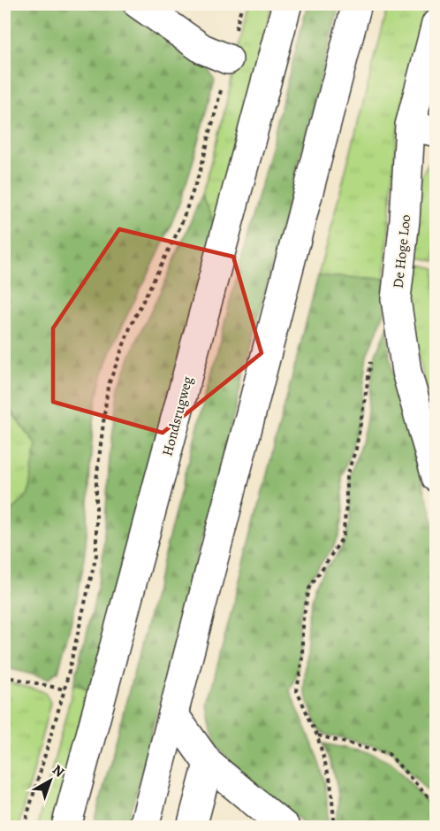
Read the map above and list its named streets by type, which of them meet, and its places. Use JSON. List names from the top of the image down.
{
  "streets": {
    "main road": ["De Hoge Loo", "Hondsrugweg"]
  },
  "north": "top right"
}
